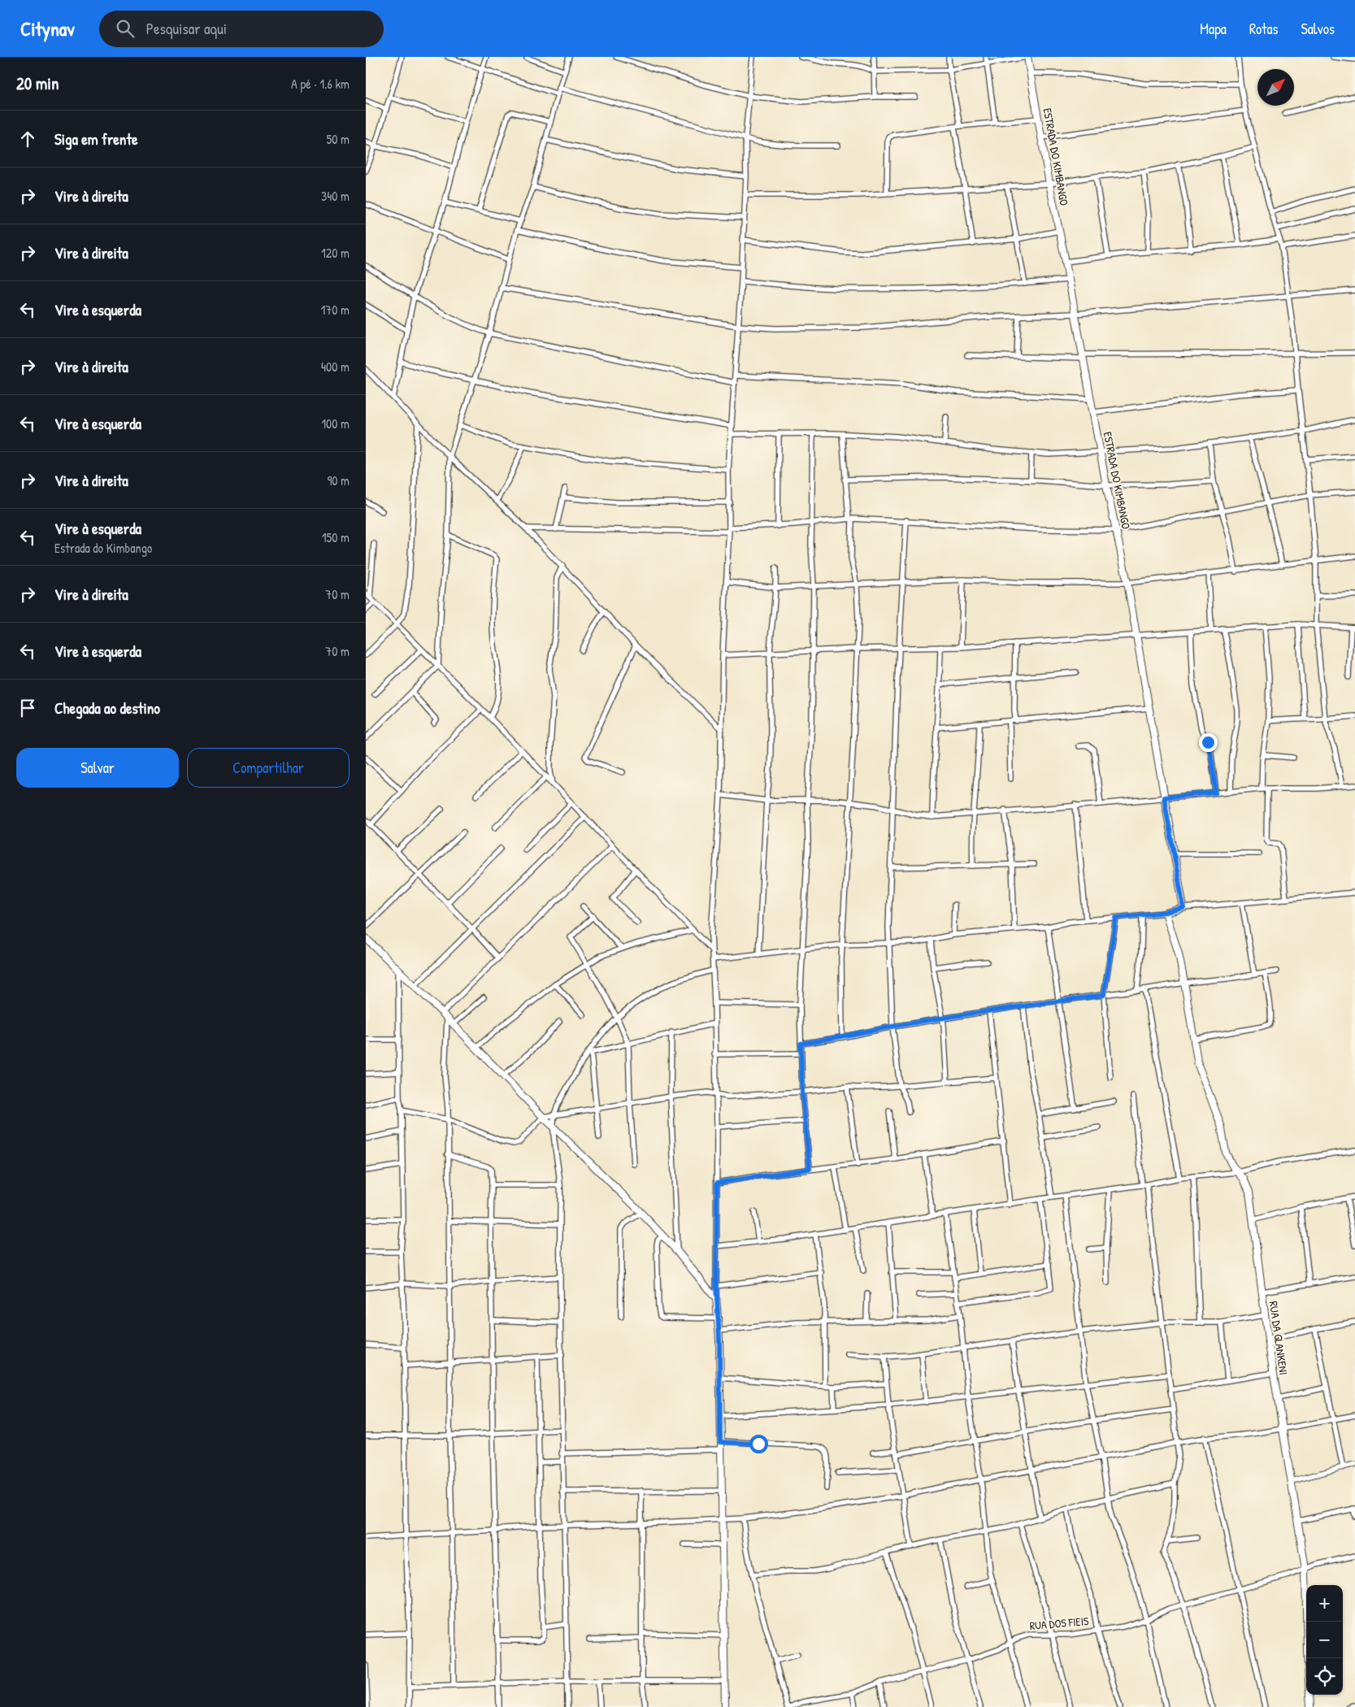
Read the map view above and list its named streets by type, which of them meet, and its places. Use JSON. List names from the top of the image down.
{
  "streets": {
    "street": ["ESTRADA DO KIMBANGO", "RUA DA GLANKENI", "RUA DOS FIEIS"]
  },
  "crossings": [
    ["RUA DA GLANKENI", "RUA DOS FIEIS"]
  ],
  "north": "top right",
  "page": {
    "header": "Citynav",
    "search": "Pesquisar aqui",
    "nav": ["Mapa", "Rotas", "Salvos"],
    "heading": ["20 min", "A pé · 1.6 km"],
    "list": [
      ["Siga em frente", "50 m"],
      ["Vire à direita", "340 m"],
      ["Vire à direita", "120 m"],
      ["Vire à esquerda", "170 m"],
      ["Vire à direita", "400 m"],
      ["Vire à esquerda", "100 m"],
      ["Vire à direita", "90 m"],
      ["Vire à esquerda", "Estrada do Kimbango", "150 m"],
      ["Vire à direita", "70 m"],
      ["Vire à esquerda", "70 m"],
      "Chegada ao destino"
    ],
    "buttons": ["Salvar", "Compartilhar"],
    "map_buttons": ["+", "−"]
  }
}
